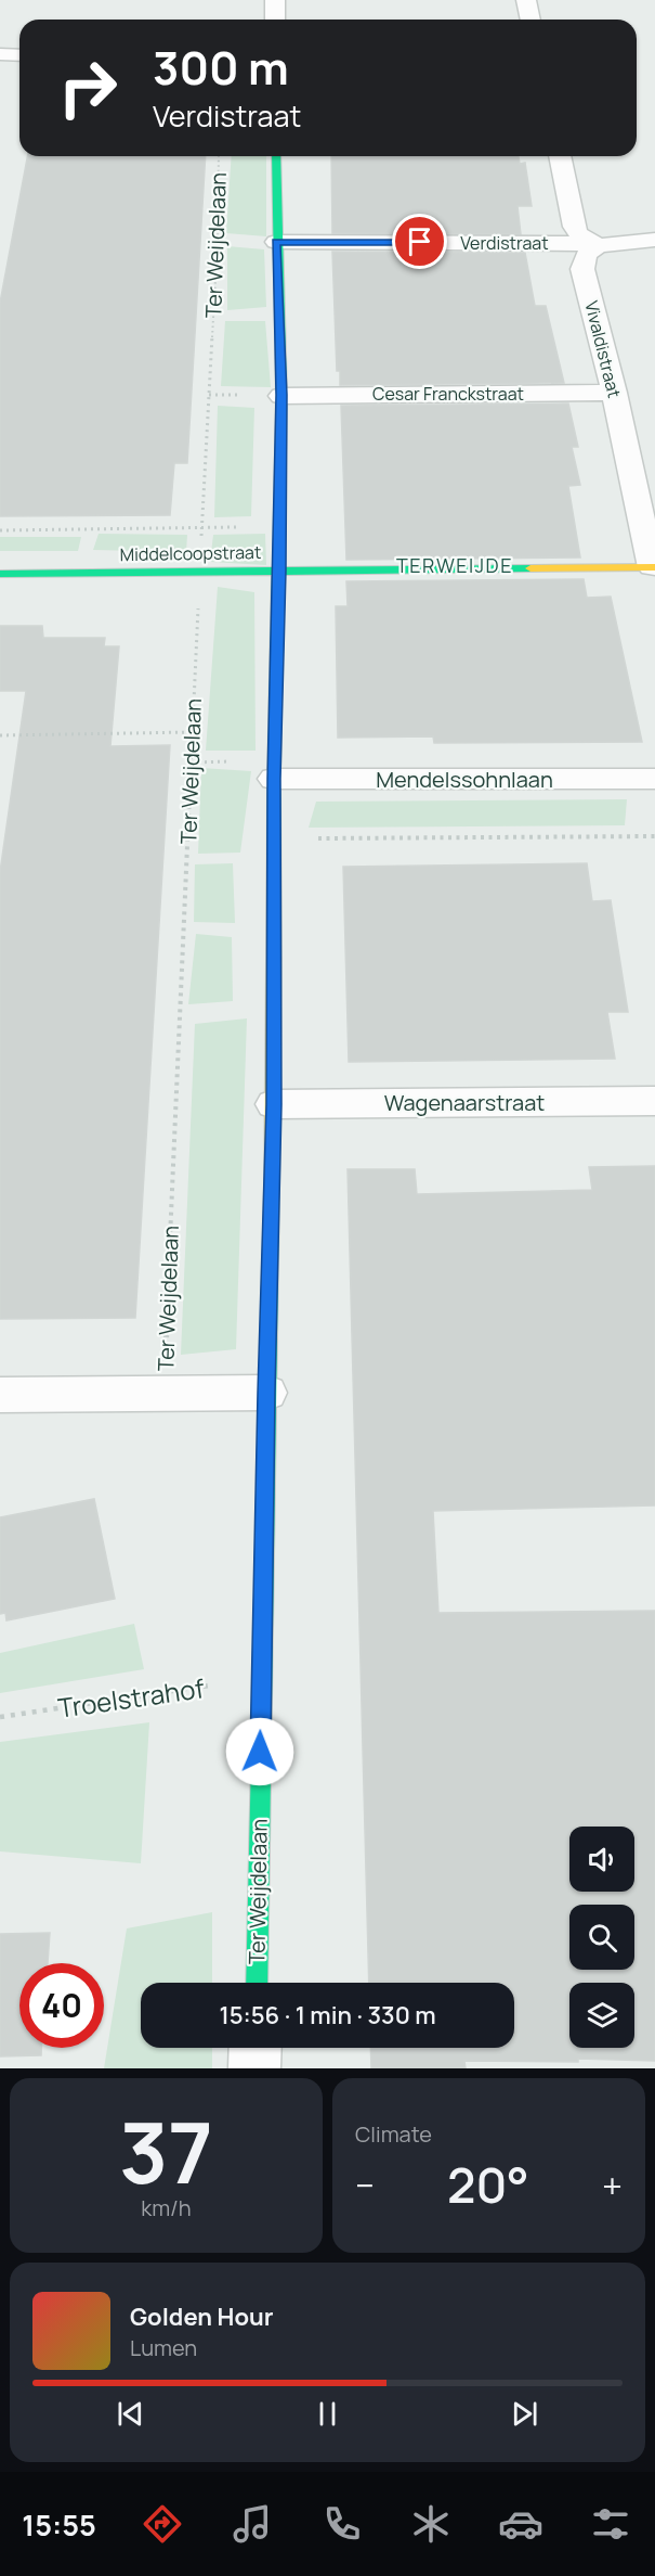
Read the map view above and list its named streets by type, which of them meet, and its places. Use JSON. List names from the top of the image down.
{
  "streets": {
    "street": [
      "Verdistraat",
      "Ter Weijdelaan",
      "Vivaldistraat",
      "Cesar Franckstraat",
      "Middelcoopstraat",
      "Mendelssohnlaan",
      "Wagenaarstraat"
    ],
    "path": ["Troelstrahof"]
  },
  "crossings": [
    ["Verdistraat", "Ter Weijdelaan"],
    ["Verdistraat", "Vivaldistraat"],
    ["Ter Weijdelaan", "Cesar Franckstraat"],
    ["Ter Weijdelaan", "Middelcoopstraat"],
    ["Ter Weijdelaan", "Mendelssohnlaan"],
    ["Ter Weijdelaan", "Wagenaarstraat"],
    ["Ter Weijdelaan", "Troelstrahof"],
    ["Vivaldistraat", "Cesar Franckstraat"],
    ["Vivaldistraat", "Middelcoopstraat"]
  ],
  "districts": ["TERWEIJDE"],
  "page": {
    "turn": ["300 m", "Verdistraat"],
    "limit": "40",
    "trip": "15:56 · 1 min · 330 m",
    "tile": [
      ["37", "km/h"],
      "Climate"
    ],
    "heat": ["−", "20°", "+"],
    "song": ["Golden Hour", "Lumen"],
    "tabs": "15:55"
  }
}
